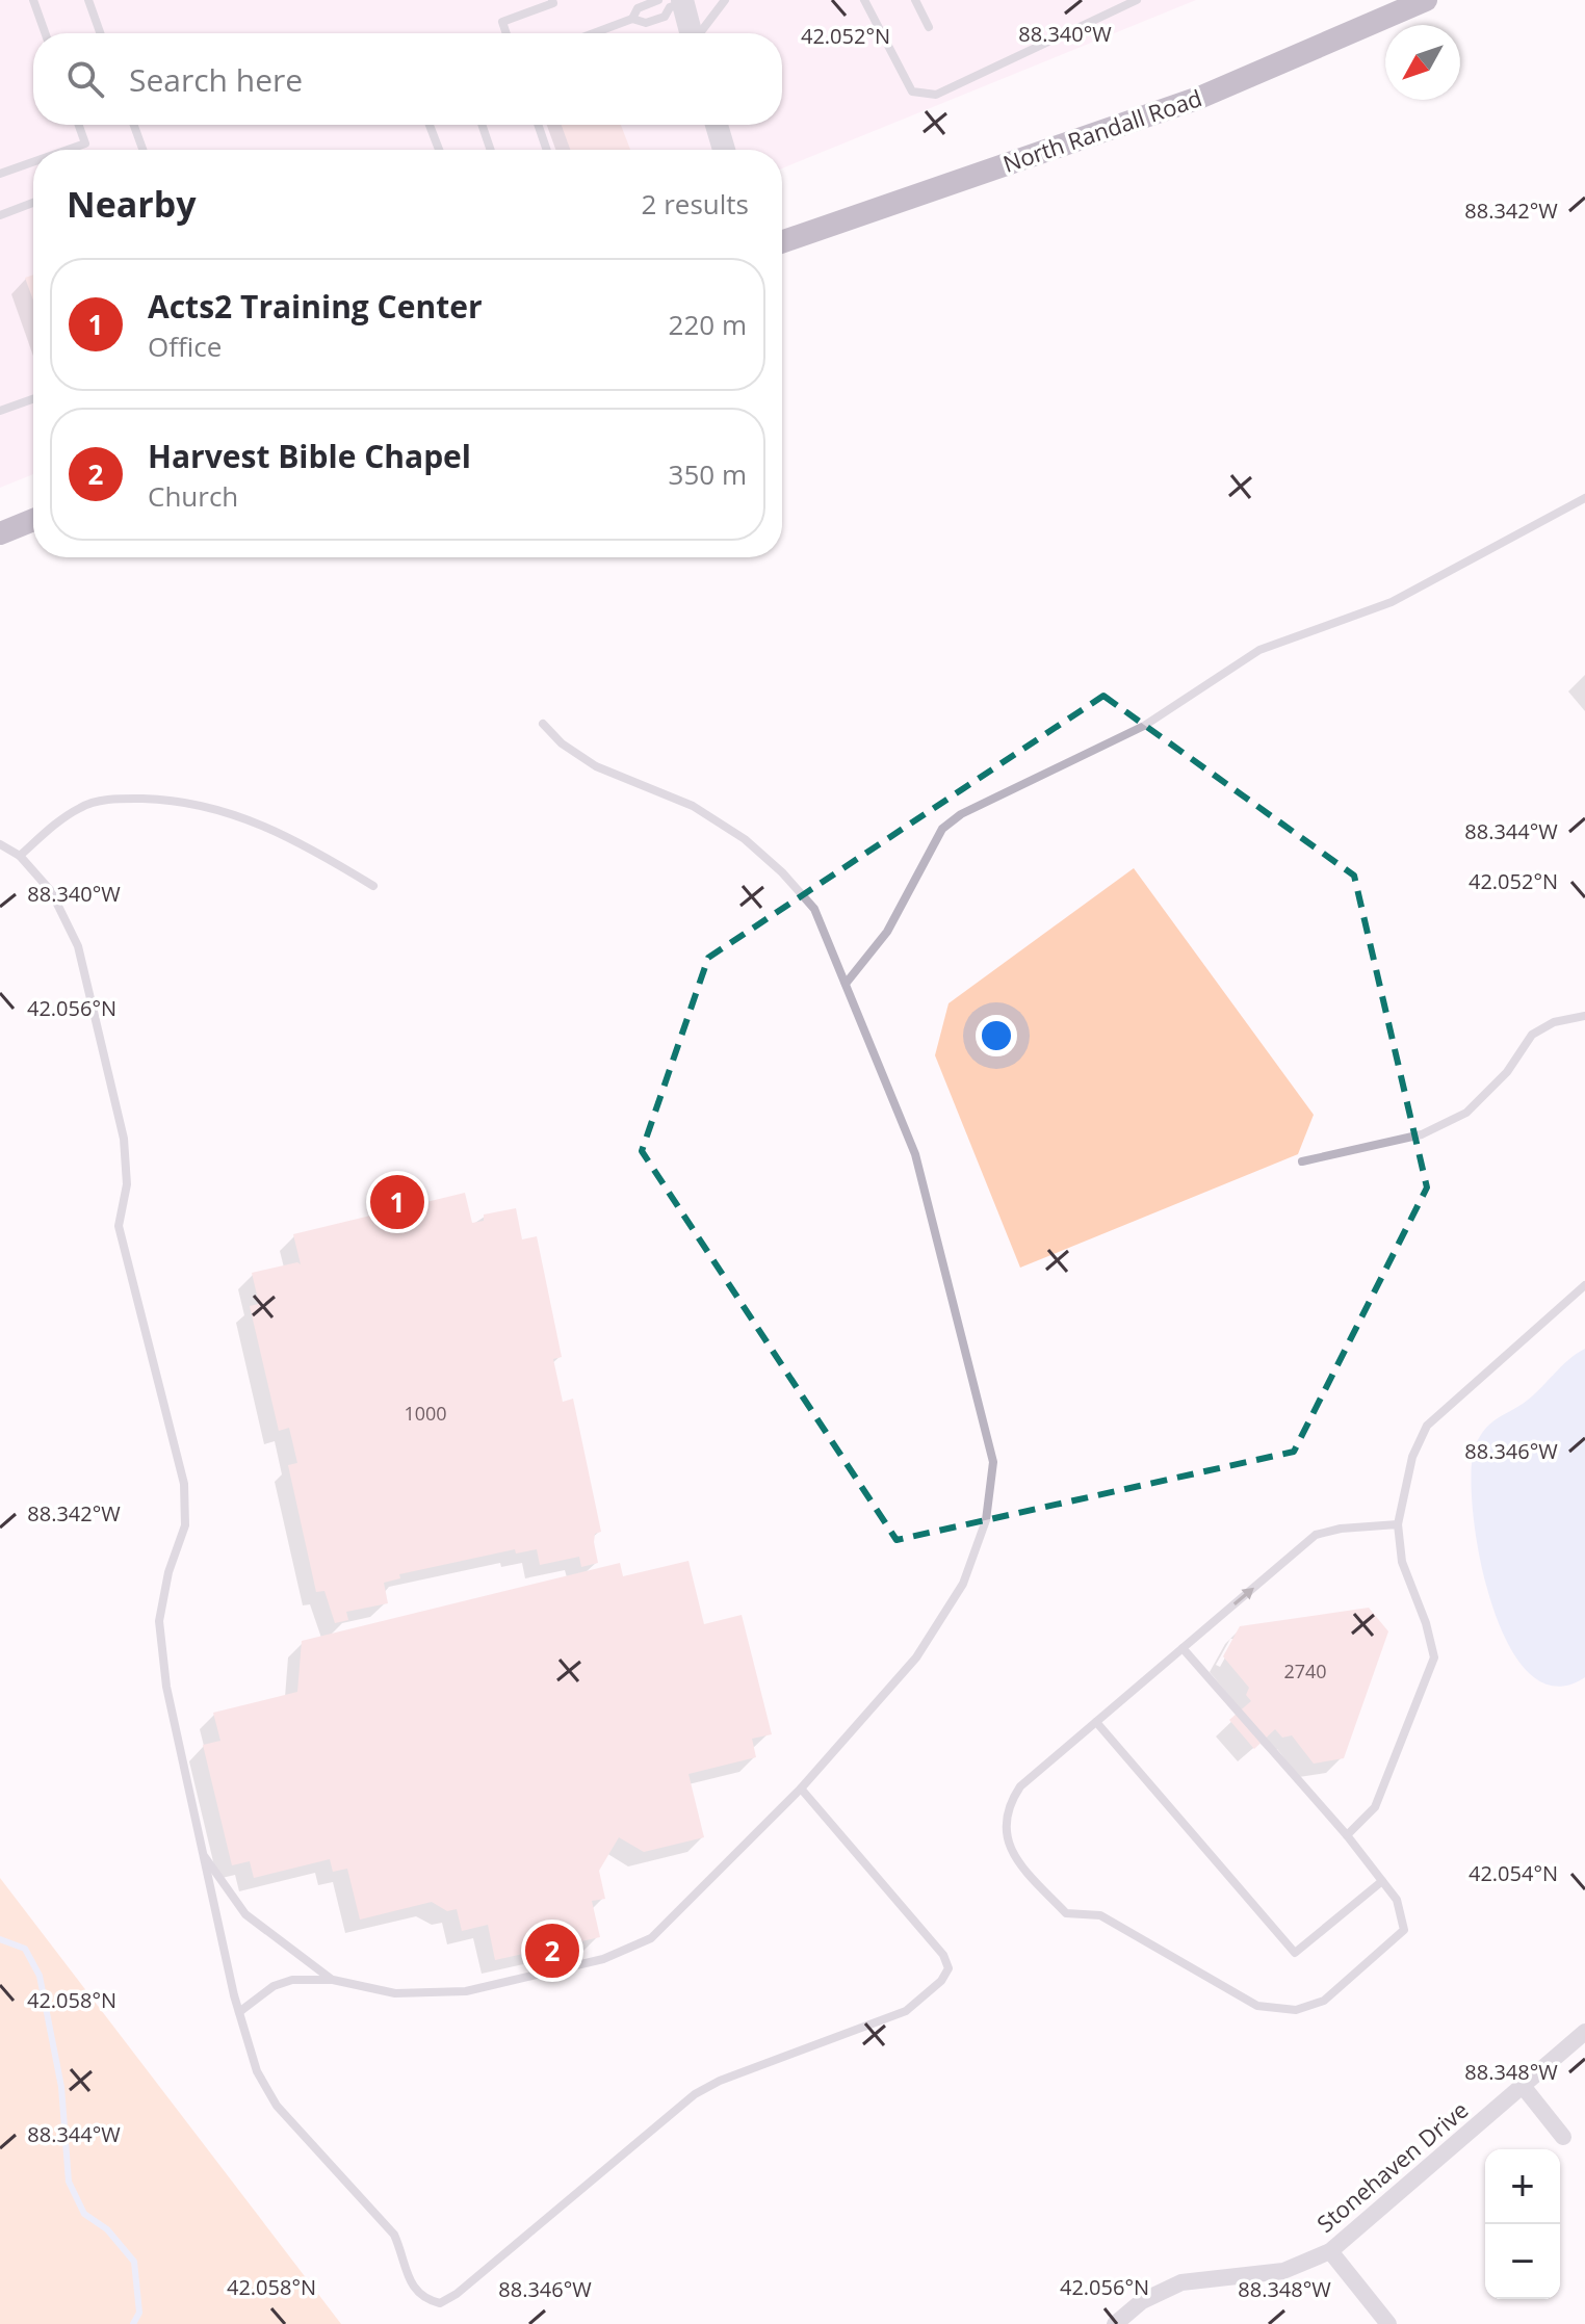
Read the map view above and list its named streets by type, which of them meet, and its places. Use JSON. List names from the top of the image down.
{
  "streets": {
    "main road": ["North Randall Road"],
    "street": ["Stonehaven Drive"]
  },
  "house_numbers": ["1000", "2740"],
  "north": "bottom left",
  "page": {
    "search": "Search here",
    "heading": ["Nearby", "2 results"],
    "list": [
      {
        "mark": "1",
        "name": "Acts2 Training Center",
        "note": "Office",
        "value": "220 m"
      },
      {
        "mark": "2",
        "name": "Harvest Bible Chapel",
        "note": "Church",
        "value": "350 m"
      }
    ],
    "pins": ["1", "2"],
    "map_buttons": ["+", "−"]
  },
  "coordinates": [
    "88.340°W",
    "42.052°N",
    "88.342°W",
    "88.344°W",
    "42.056°N",
    "88.346°W",
    "42.054°N",
    "42.058°N",
    "88.348°W"
  ]
}
